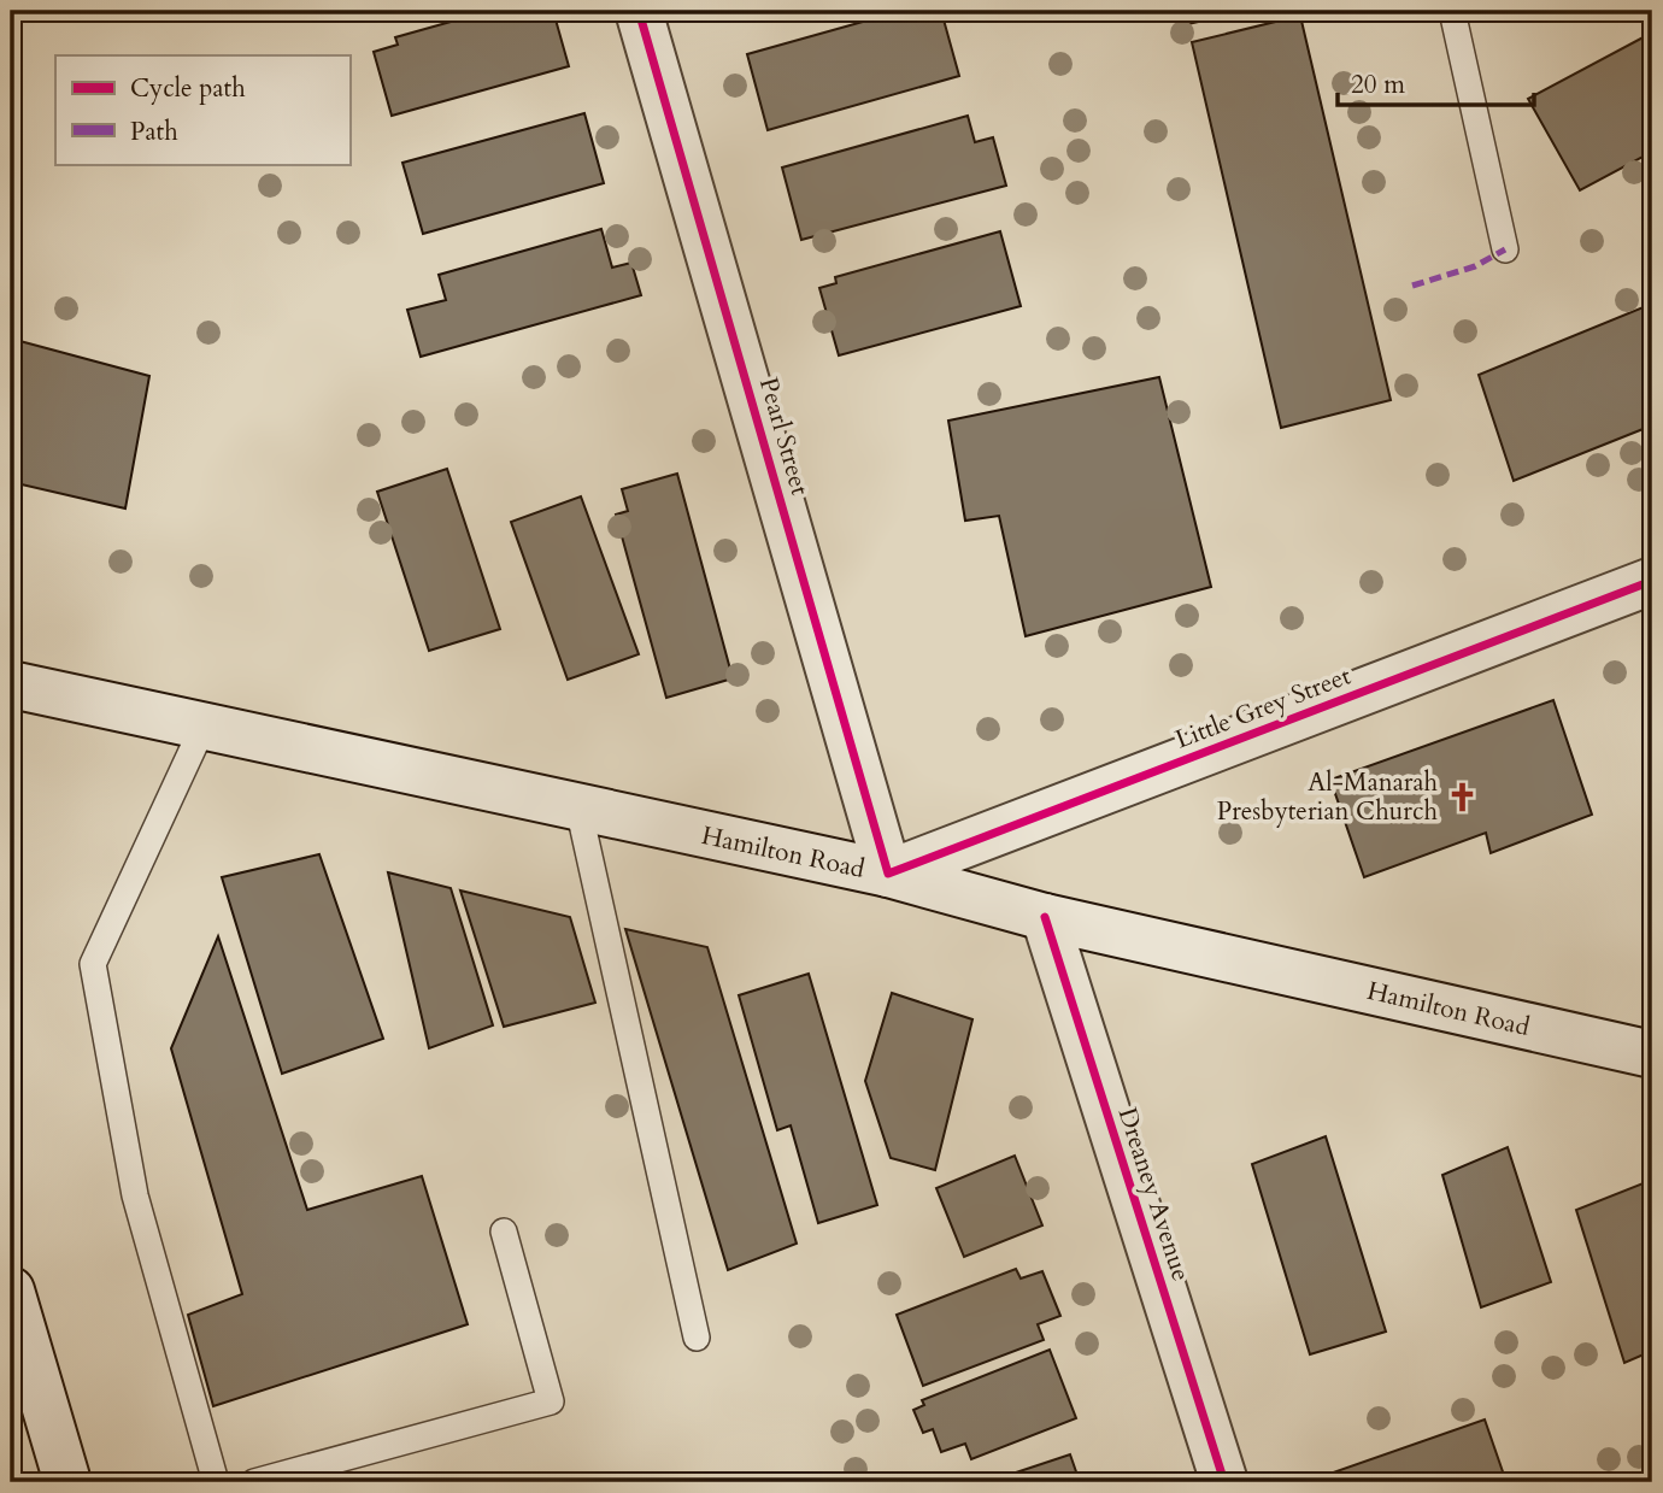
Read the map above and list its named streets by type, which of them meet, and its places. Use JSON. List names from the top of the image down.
{
  "streets": {
    "street": [
      "Pearl Street",
      "Little Grey Street",
      "Hamilton Road",
      "Dreaney Avenue"
    ]
  },
  "crossings": [
    ["Pearl Street", "Little Grey Street"],
    ["Pearl Street", "Hamilton Road"],
    ["Little Grey Street", "Hamilton Road"],
    ["Hamilton Road", "Dreaney Avenue"]
  ],
  "places": {
    "church": ["Al-Manarah Presbyterian Church"]
  },
  "legend": ["Cycle path", "Path"],
  "scale_bar": "20 m"
}
